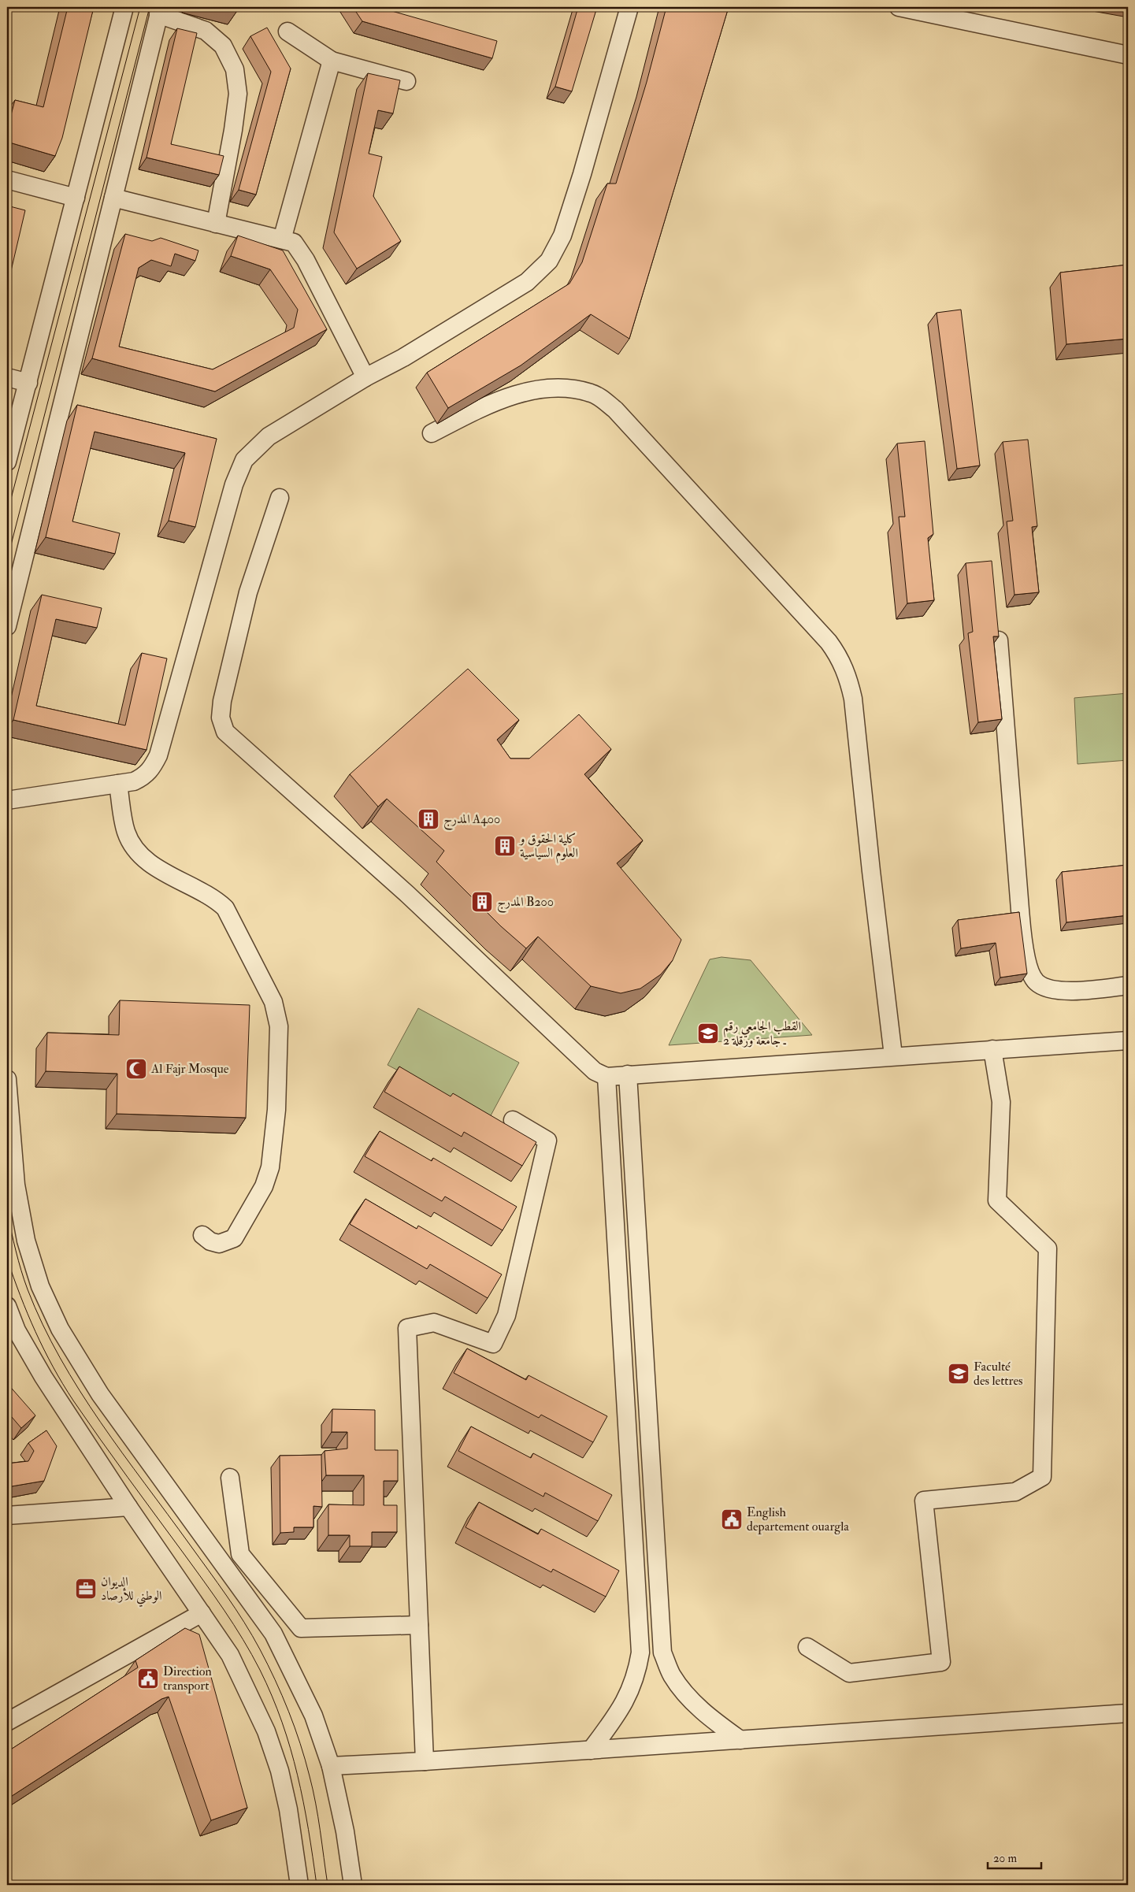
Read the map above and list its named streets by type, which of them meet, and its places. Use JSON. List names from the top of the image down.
{
  "places": {
    "building": ["المدرج A400", "كلية الحقوق و العلوم السياسية", "المدرج B200"],
    "school or university": ["القطب الجامعي رقم 2 ـ جامعة ورقلة", "Faculté des lettres"],
    "mosque": ["Al Fajr Mosque"],
    "public building": ["English departement ouargla", "Direction transport"],
    "office": ["الديوان الوطني للأرصاد"]
  },
  "scale_bar": "20 m"
}
